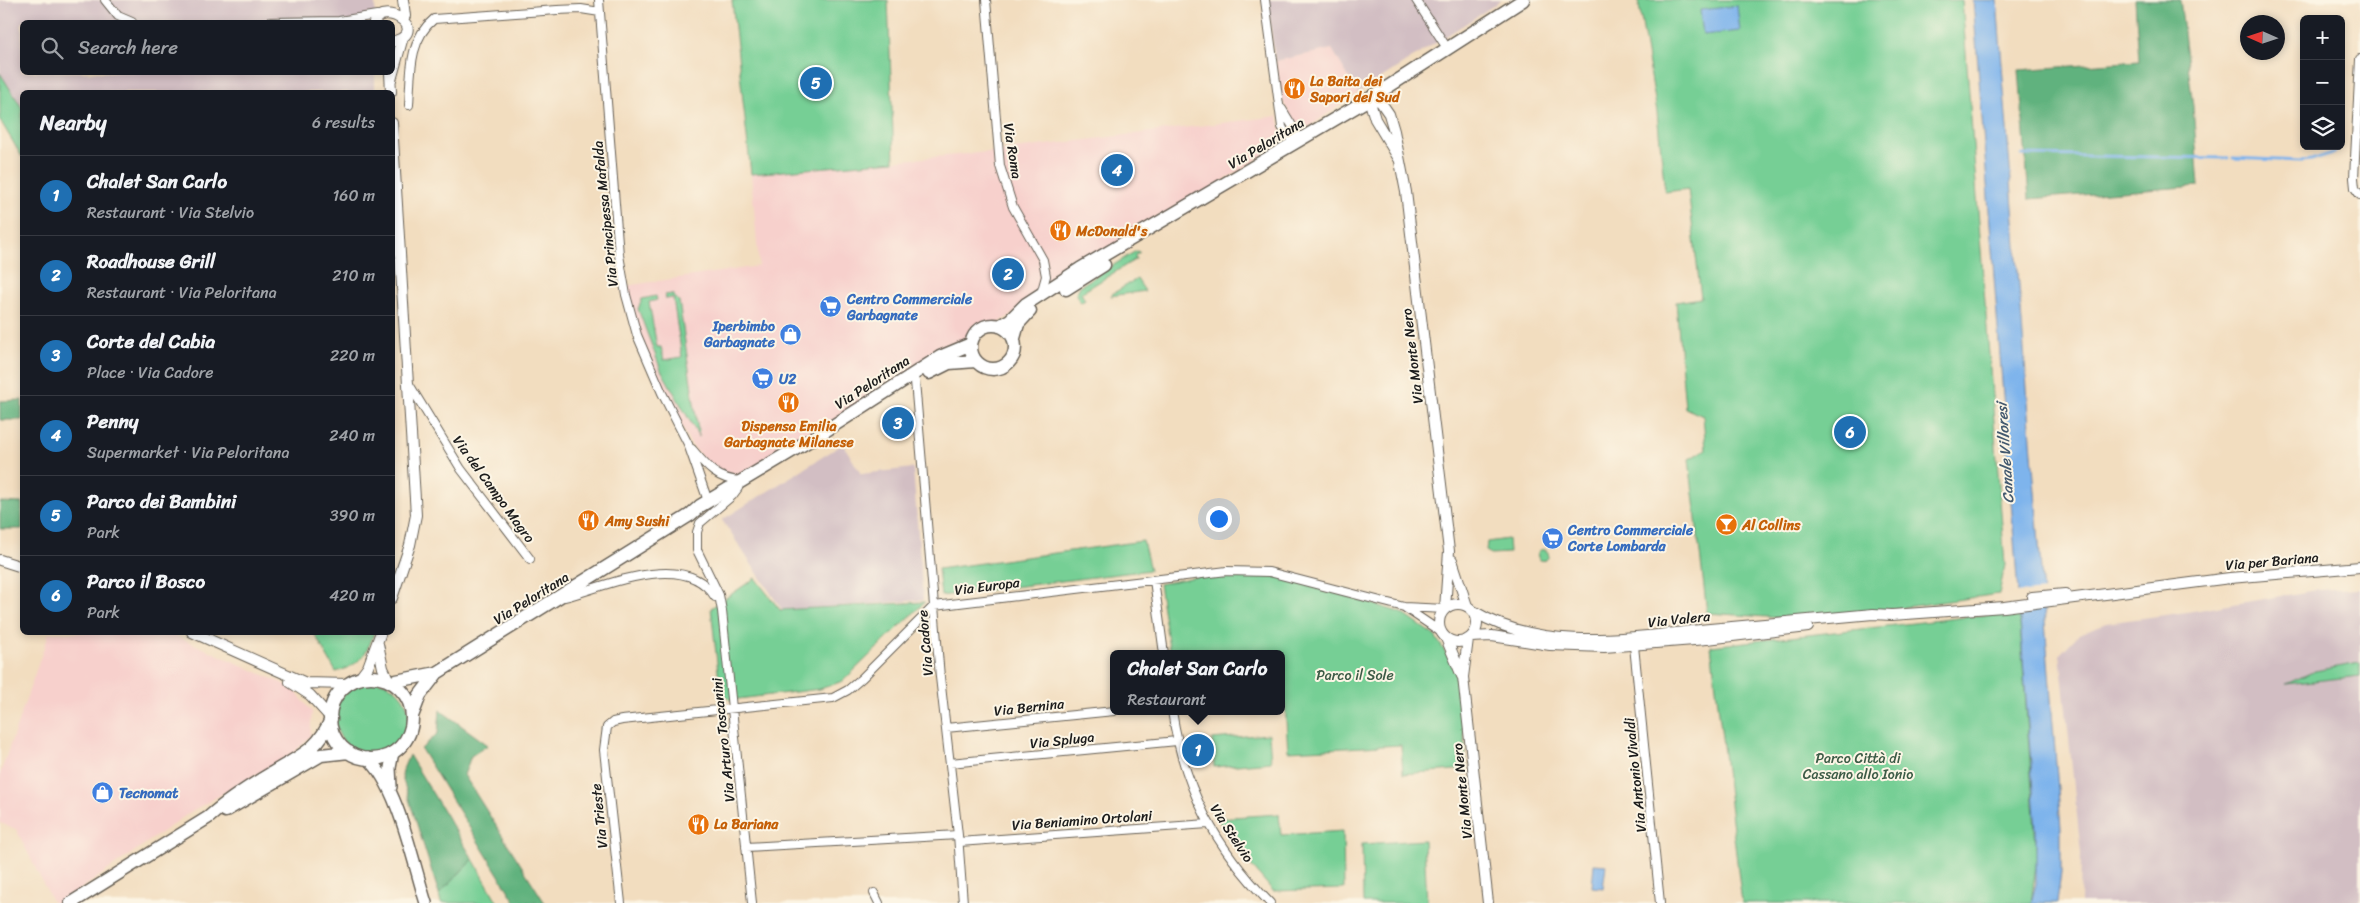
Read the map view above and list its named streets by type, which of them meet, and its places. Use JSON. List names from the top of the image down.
{
  "streets": {
    "main road": ["Via Peloritana"],
    "street": [
      "Via Roma",
      "Via Principessa Mafalda",
      "Via Monte Nero",
      "Via del Campo Magro",
      "Via per Bariana",
      "Via Europa",
      "Via Valera",
      "Via Cadore",
      "Via Bernina",
      "Via Arturo Toscanini",
      "Via Spluga",
      "Via Antonio Vivaldi",
      "Via Trieste",
      "Via Beniamino Ortolani",
      "Via Stelvio"
    ]
  },
  "crossings": [
    ["Via Peloritana", "Via Roma"],
    ["Via Peloritana", "Via Principessa Mafalda"],
    ["Via Peloritana", "Via Monte Nero"],
    ["Via Peloritana", "Via Cadore"],
    ["Via Peloritana", "Via Arturo Toscanini"],
    ["Via Principessa Mafalda", "Via Arturo Toscanini"],
    ["Via Monte Nero", "Via Europa"],
    ["Via Monte Nero", "Via Valera"],
    ["Via per Bariana", "Via Valera"],
    ["Via Europa", "Via Valera"],
    ["Via Europa", "Via Cadore"],
    ["Via Valera", "Via Antonio Vivaldi"],
    ["Via Cadore", "Via Bernina"],
    ["Via Cadore", "Via Spluga"],
    ["Via Cadore", "Via Beniamino Ortolani"],
    ["Via Arturo Toscanini", "Via Trieste"],
    ["Via Arturo Toscanini", "Via Beniamino Ortolani"],
    ["Via Spluga", "Via Stelvio"],
    ["Via Beniamino Ortolani", "Via Stelvio"]
  ],
  "water": ["Canale Villoresi"],
  "parks": ["Parco il Sole", "Parco Città di Cassano allo Ionio"],
  "places": {
    "restaurant": [
      "La Baita dei Sapori del Sud",
      "McDonald's",
      "Dispensa Emilia Garbagnate Milanese",
      "Amy Sushi",
      "La Bariana"
    ],
    "supermarket": ["Centro Commerciale Garbagnate", "U2", "Centro Commerciale Corte Lombarda"],
    "shop": ["Iperbimbo Garbagnate", "Tecnomat"],
    "bar": ["Al Collins"]
  },
  "north": "left",
  "page": {
    "map_buttons": ["+", "−"],
    "search": "Search here",
    "pins": [
      "5",
      "4",
      "2",
      "3",
      "6",
      "1"
    ],
    "heading": ["Nearby", "6 results"],
    "list": [
      {
        "mark": "1",
        "name": "Chalet San Carlo",
        "note": "Restaurant · Via Stelvio",
        "value": "160 m"
      },
      {
        "mark": "2",
        "name": "Roadhouse Grill",
        "note": "Restaurant · Via Peloritana",
        "value": "210 m"
      },
      {
        "mark": "3",
        "name": "Corte del Cabia",
        "note": "Place · Via Cadore",
        "value": "220 m"
      },
      {
        "mark": "4",
        "name": "Penny",
        "note": "Supermarket · Via Peloritana",
        "value": "240 m"
      },
      {
        "mark": "5",
        "name": "Parco dei Bambini",
        "note": "Park",
        "value": "390 m"
      },
      {
        "mark": "6",
        "name": "Parco il Bosco",
        "note": "Park",
        "value": "420 m"
      }
    ],
    "popup": ["Chalet San Carlo", "Restaurant"]
  }
}
